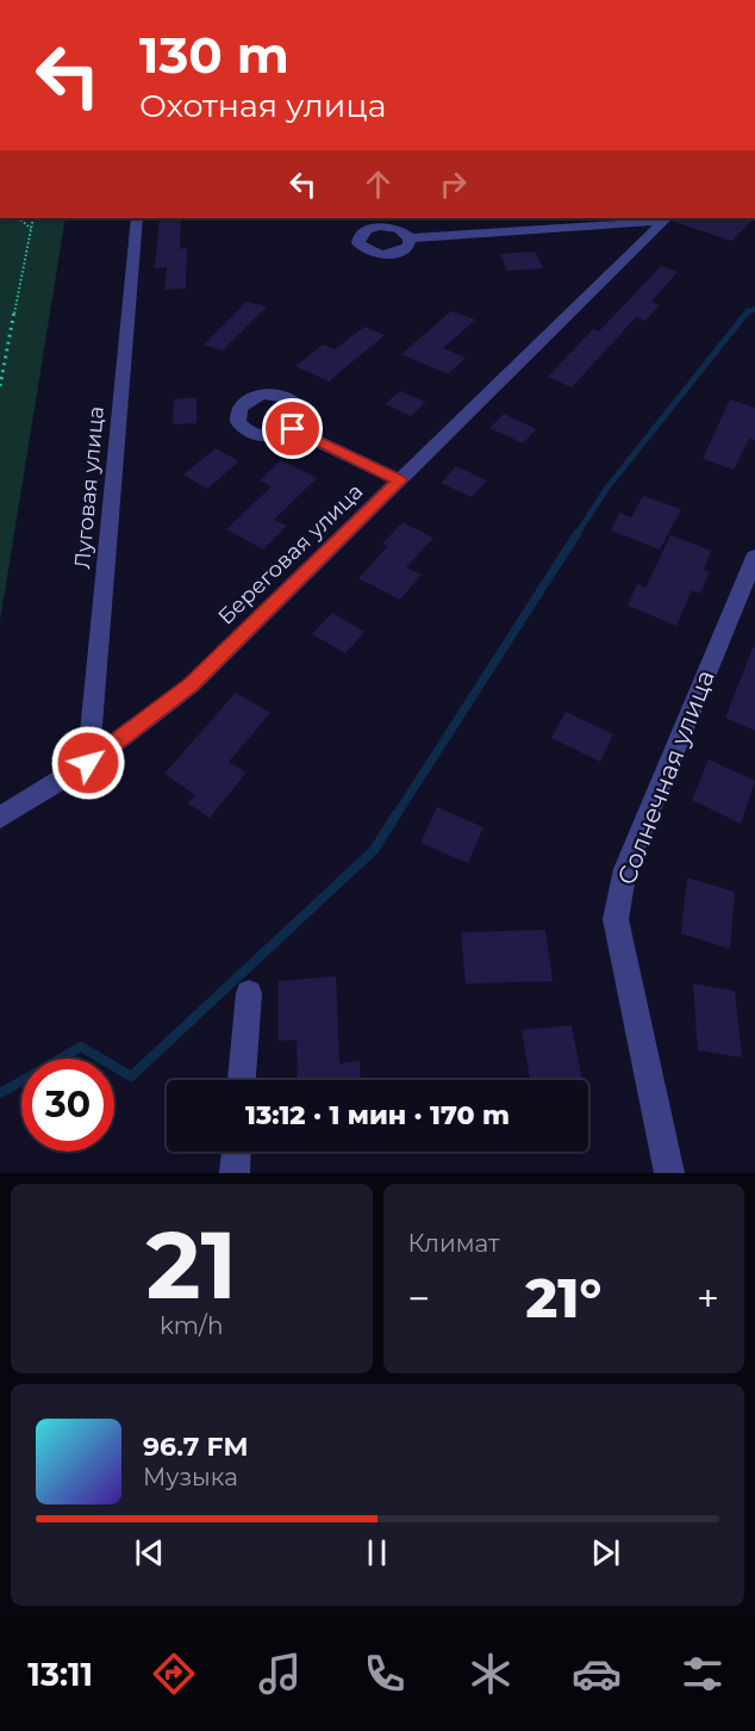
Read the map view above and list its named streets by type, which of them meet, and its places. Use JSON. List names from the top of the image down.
{
  "streets": {
    "street": ["Луговая улица", "Береговая улица", "Солнечная улица"]
  },
  "crossings": [
    ["Луговая улица", "Береговая улица"]
  ],
  "page": {
    "turn": ["130 m", "Охотная улица"],
    "limit": "30",
    "trip": "13:12 · 1 мин · 170 m",
    "tile": [
      ["21", "km/h"],
      "Климат"
    ],
    "heat": ["−", "21°", "+"],
    "song": ["96.7 FM", "Музыка"],
    "tabs": "13:11"
  }
}
